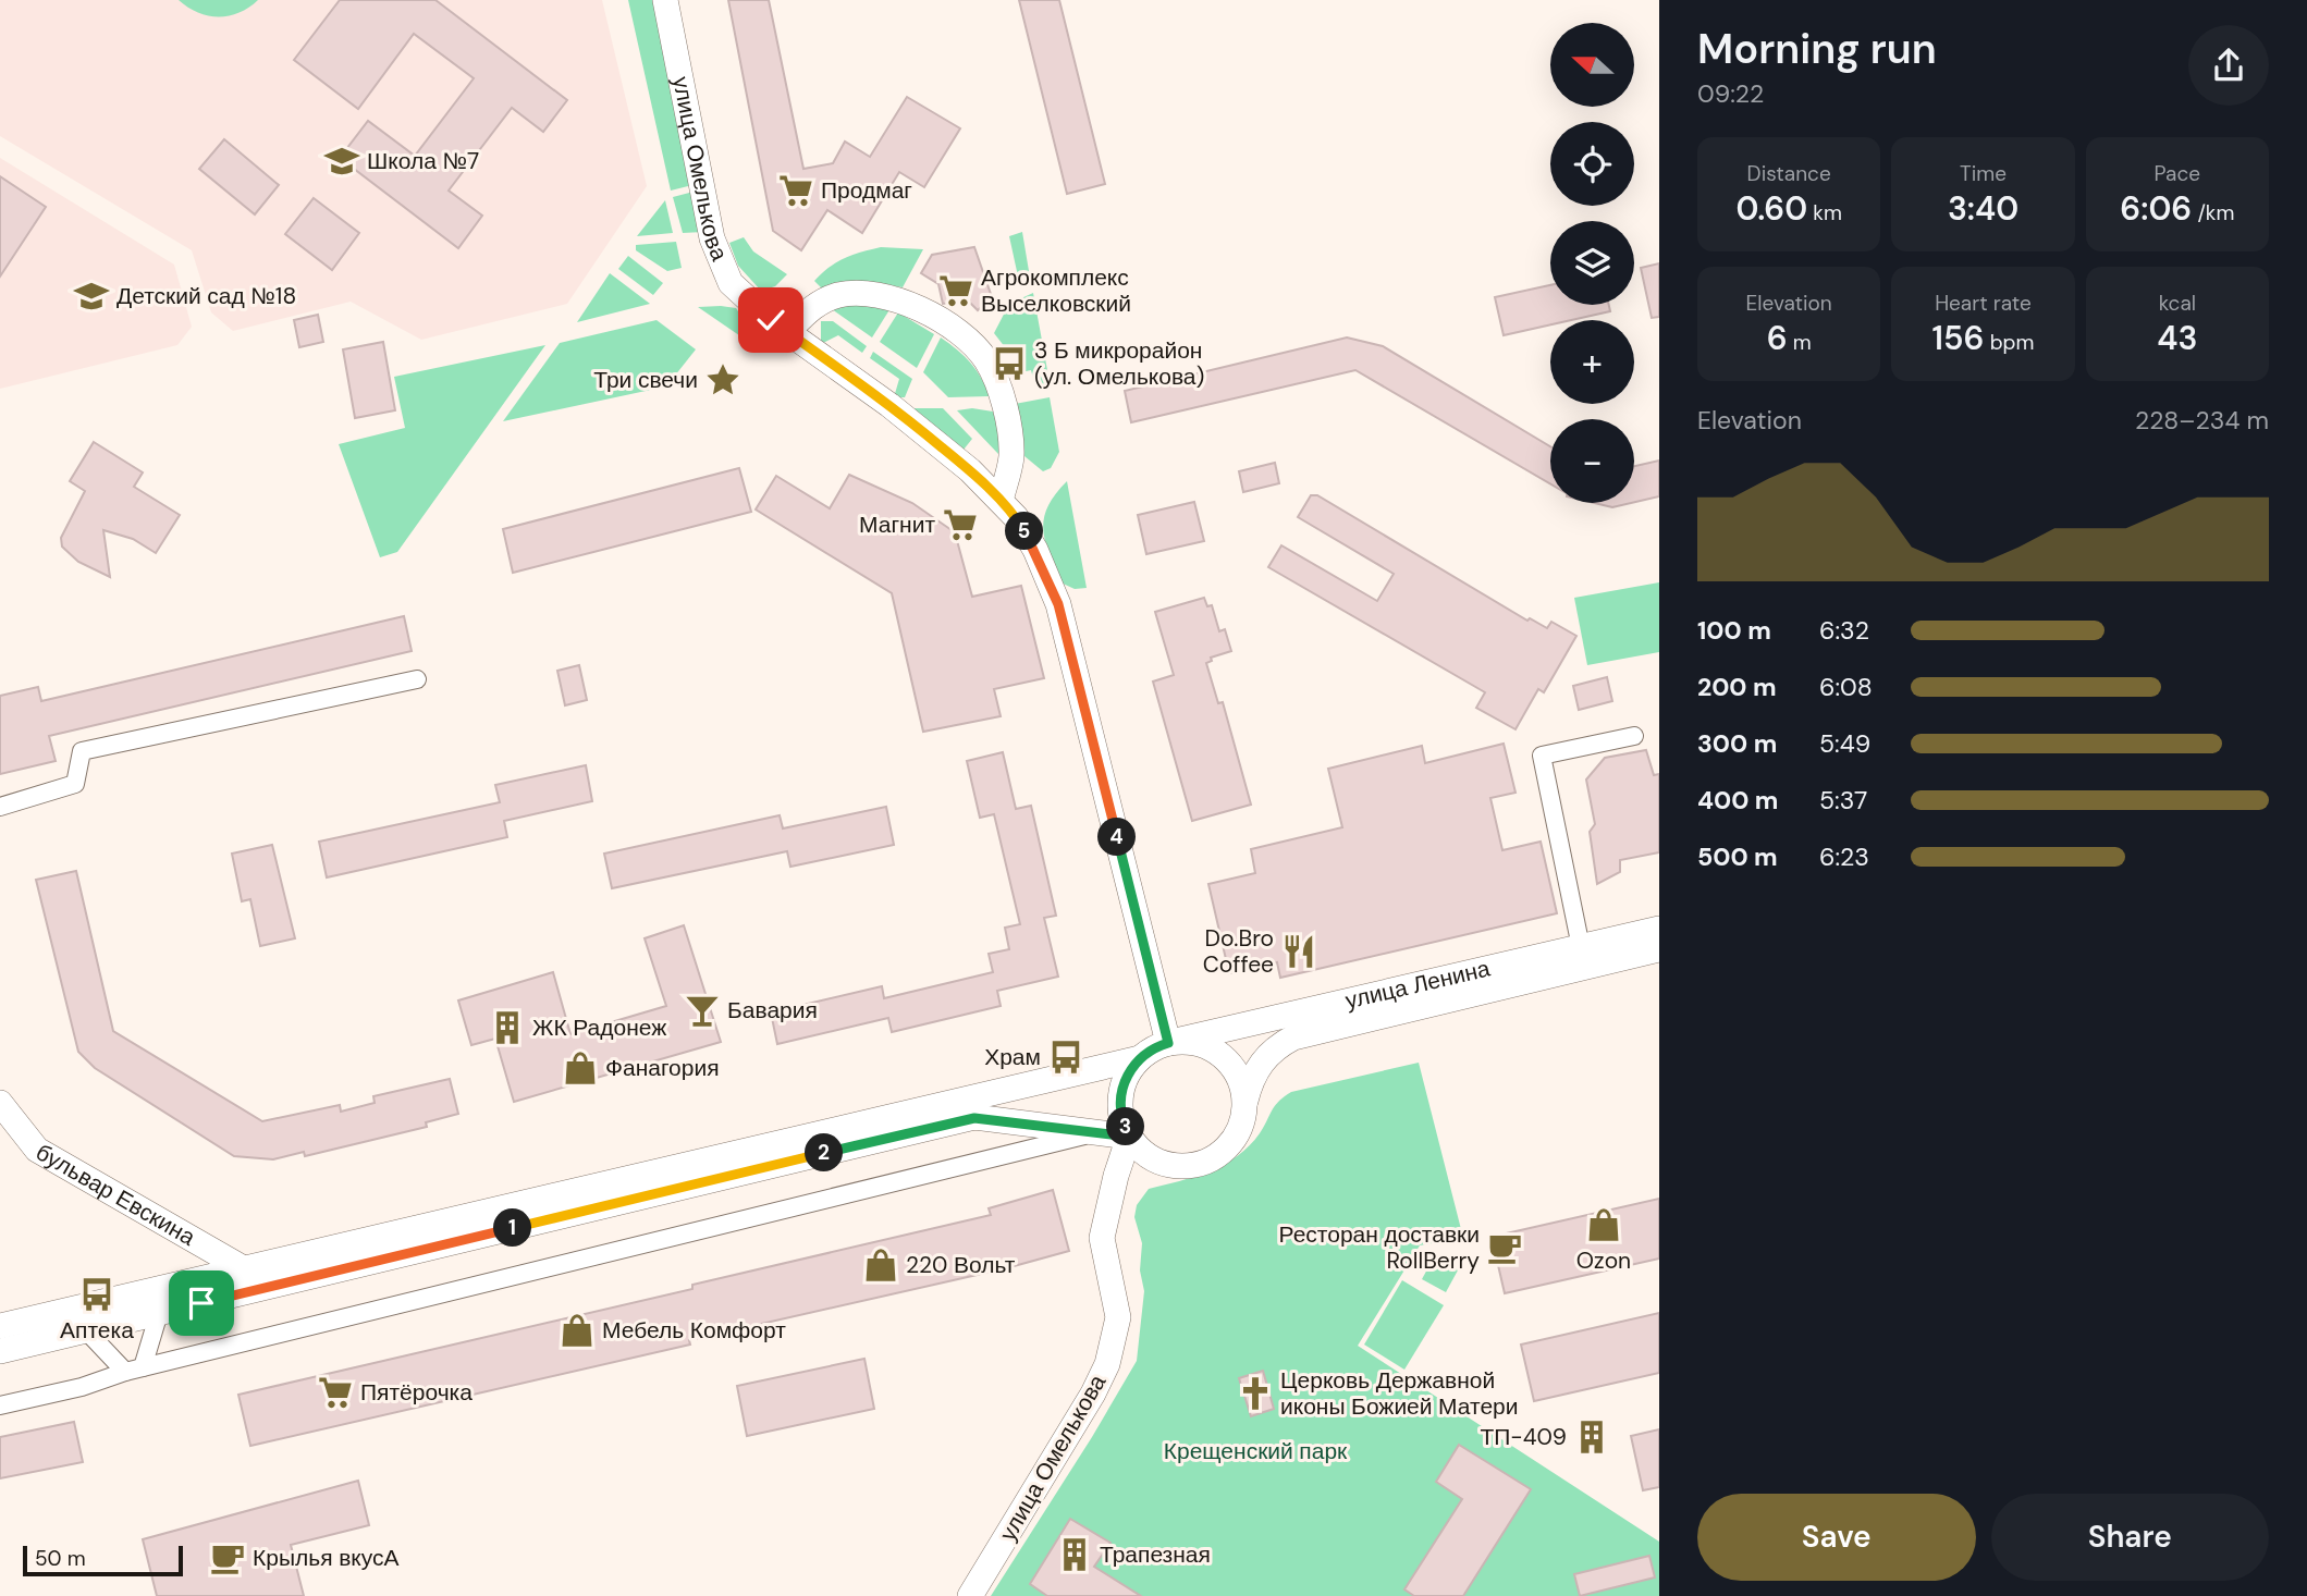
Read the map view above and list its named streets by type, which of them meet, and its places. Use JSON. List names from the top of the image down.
{
  "streets": {
    "street": ["улица Омелькова", "улица Ленина", "бульвар Евскина"]
  },
  "crossings": [
    ["улица Омелькова", "улица Ленина"]
  ],
  "parks": ["Крещенский парк"],
  "places": {
    "school or university": ["Школа №7", "Детский сад №18"],
    "supermarket": [
      "Продмаг",
      "Агрокомплекс Выселковский",
      "Магнит",
      "Пятёрочка"
    ],
    "bus stop": ["3 Б микрорайон (ул. Омелькова)", "Храм", "Аптека"],
    "place": ["Три свечи"],
    "restaurant": ["Do.Bro Coffee"],
    "bar": ["Бавария"],
    "building": ["ЖК Радонеж", "ТП-409", "Трапезная"],
    "shop": [
      "Фанагория",
      "Ozon",
      "220 Вольт",
      "Мебель Комфорт"
    ],
    "cafe": ["Ресторан доставки RollBerry", "Крылья вкусА"],
    "church": ["Церковь Державной иконы Божией Матери"]
  },
  "scale_bar": "50 m",
  "north": "left",
  "page": {
    "heading": ["Morning run", "09:22"],
    "map_buttons": ["+", "−"],
    "stats": [
      ["Distance", "0.60 km"],
      ["Time", "3:40"],
      ["Pace", "6:06 /km"],
      ["Elevation", "6 m"],
      ["Heart rate", "156 bpm"],
      ["kcal", "43"]
    ],
    "chart": ["Elevation", "228–234 m"],
    "pins": [
      "5",
      "4",
      "3",
      "2",
      "1"
    ],
    "list": [
      {
        "name": "100 m",
        "note": "6:32"
      },
      {
        "name": "200 m",
        "note": "6:08"
      },
      {
        "name": "300 m",
        "note": "5:49"
      },
      {
        "name": "400 m",
        "note": "5:37"
      },
      {
        "name": "500 m",
        "note": "6:23"
      }
    ],
    "buttons": ["Save", "Share"],
    "scale": "50 m"
  }
}
